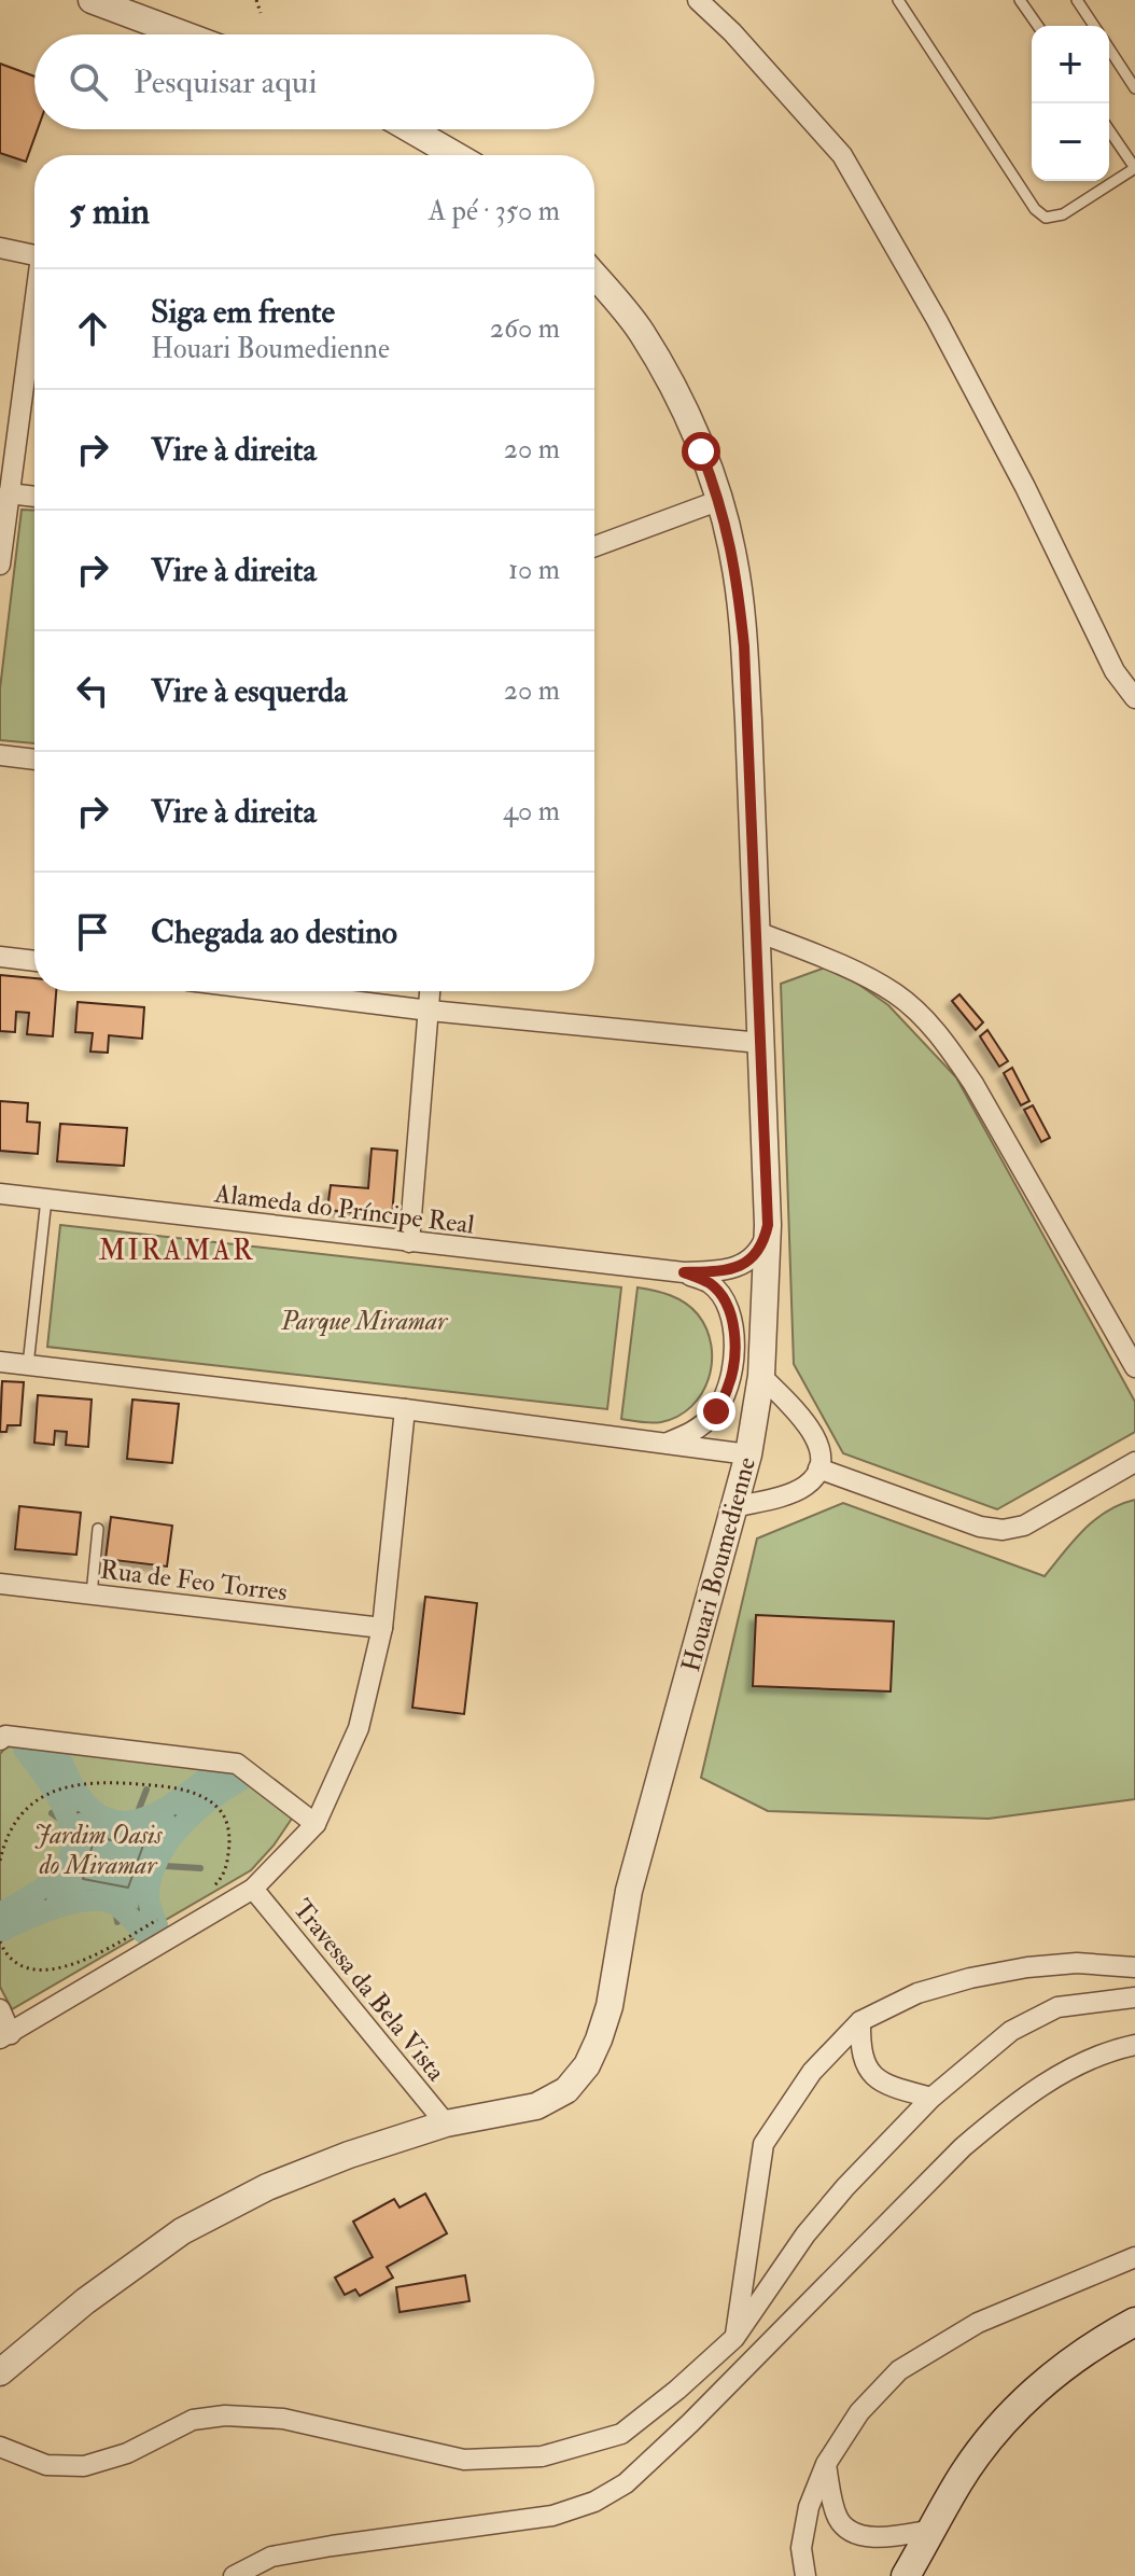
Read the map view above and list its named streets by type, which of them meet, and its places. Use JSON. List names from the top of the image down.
{
  "streets": {
    "street": [
      "Alameda do Príncipe Real",
      "Houari Boumedienne",
      "Rua de Feo Torres",
      "Travessa da Bela Vista"
    ]
  },
  "crossings": [
    ["Alameda do Príncipe Real", "Houari Boumedienne"],
    ["Houari Boumedienne", "Travessa da Bela Vista"]
  ],
  "districts": ["MIRAMAR"],
  "parks": ["Parque Miramar", "Jardim Oasis do Miramar"],
  "page": {
    "map_buttons": ["+", "−"],
    "search": "Pesquisar aqui",
    "heading": ["5 min", "A pé · 350 m"],
    "list": [
      ["Siga em frente", "Houari Boumedienne", "260 m"],
      ["Vire à direita", "20 m"],
      ["Vire à direita", "10 m"],
      ["Vire à esquerda", "20 m"],
      ["Vire à direita", "40 m"],
      "Chegada ao destino"
    ]
  }
}
